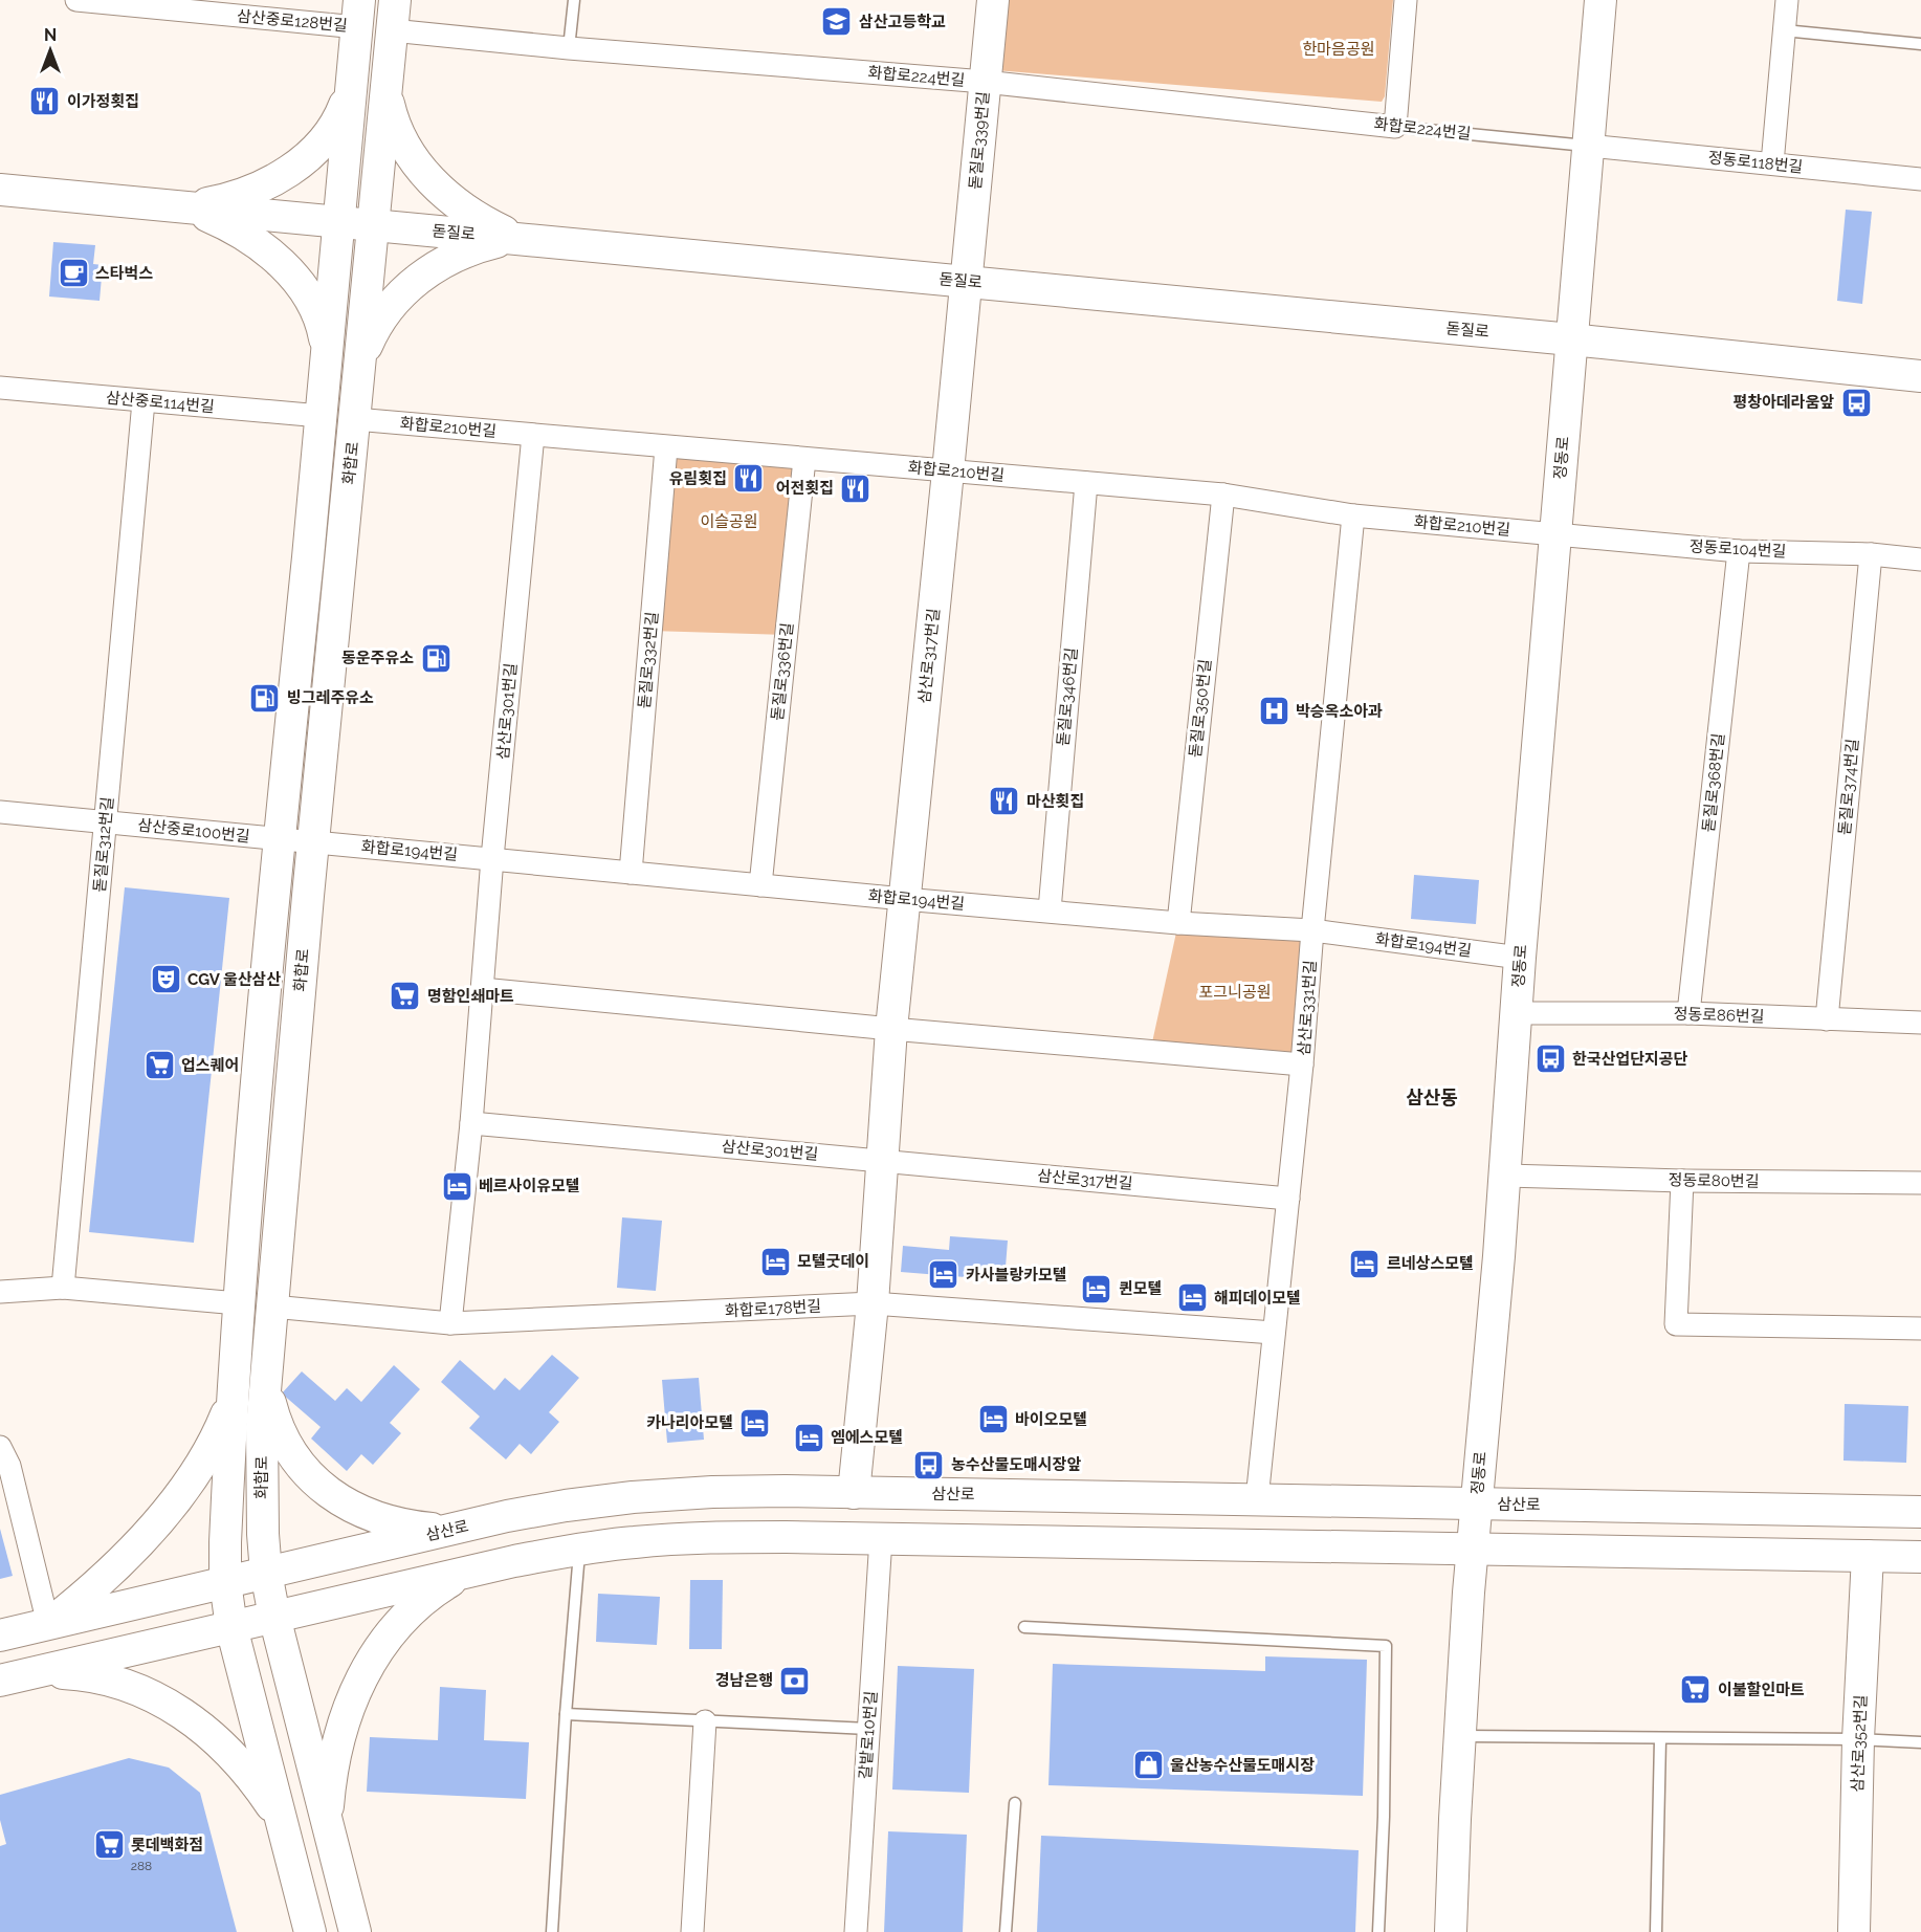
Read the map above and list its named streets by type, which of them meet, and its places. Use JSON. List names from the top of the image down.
{
  "streets": {
    "main road": [
      "돋질로339번길",
      "돋질로",
      "정동로",
      "화합로",
      "삼산로317번길",
      "삼산로",
      "삼산로352번길"
    ],
    "street": [
      "삼산중로128번길",
      "화합로224번길",
      "정동로118번길",
      "삼산중로114번길",
      "화합로210번길",
      "정동로104번길",
      "돋질로332번길",
      "돋질로336번길",
      "돋질로346번길",
      "돋질로350번길",
      "삼산로301번길",
      "돋질로368번길",
      "돋질로374번길",
      "삼산중로100번길",
      "돋질로312번길",
      "화합로194번길",
      "삼산로331번길",
      "정동로86번길",
      "정동로80번길",
      "화합로178번길",
      "갈밭로10번길"
    ]
  },
  "crossings": [
    ["삼산중로128번길", "화합로"],
    ["화합로224번길", "돋질로339번길"],
    ["화합로224번길", "정동로118번길"],
    ["화합로224번길", "정동로"],
    ["화합로224번길", "화합로"],
    ["돋질로339번길", "돋질로"],
    ["돋질로339번길", "삼산로317번길"],
    ["정동로118번길", "정동로"],
    ["돋질로", "정동로"],
    ["돋질로", "화합로"],
    ["돋질로", "삼산로317번길"],
    ["삼산중로114번길", "화합로"],
    ["삼산중로114번길", "돋질로312번길"],
    ["화합로210번길", "정동로"],
    ["화합로210번길", "화합로"],
    ["화합로210번길", "정동로104번길"],
    ["화합로210번길", "삼산로317번길"],
    ["화합로210번길", "돋질로332번길"],
    ["화합로210번길", "돋질로336번길"],
    ["화합로210번길", "돋질로346번길"],
    ["화합로210번길", "돋질로350번길"],
    ["화합로210번길", "삼산로301번길"],
    ["화합로210번길", "삼산로331번길"],
    ["정동로", "정동로104번길"],
    ["정동로", "화합로194번길"],
    ["정동로", "정동로86번길"],
    ["정동로", "정동로80번길"],
    ["정동로", "삼산로"],
    ["화합로", "삼산중로100번길"],
    ["화합로", "화합로194번길"],
    ["화합로", "화합로178번길"],
    ["화합로", "삼산로"],
    ["정동로104번길", "돋질로368번길"],
    ["정동로104번길", "돋질로374번길"],
    ["삼산로317번길", "삼산로301번길"],
    ["삼산로317번길", "화합로194번길"],
    ["삼산로317번길", "삼산로331번길"],
    ["삼산로317번길", "화합로178번길"],
    ["삼산로317번길", "삼산로"],
    ["돋질로332번길", "화합로194번길"],
    ["돋질로336번길", "화합로194번길"],
    ["돋질로346번길", "화합로194번길"],
    ["돋질로350번길", "화합로194번길"],
    ["삼산로301번길", "화합로194번길"],
    ["삼산로301번길", "화합로178번길"],
    ["돋질로368번길", "정동로86번길"],
    ["돋질로374번길", "정동로86번길"],
    ["삼산중로100번길", "돋질로312번길"],
    ["삼산중로100번길", "화합로194번길"],
    ["화합로194번길", "삼산로331번길"],
    ["삼산로331번길", "화합로178번길"],
    ["삼산로331번길", "삼산로"]
  ],
  "districts": ["삼산동"],
  "parks": ["한마음공원", "이슬공원", "포그니공원"],
  "places": {
    "school or university": ["삼산고등학교"],
    "restaurant": [
      "이가정횟집",
      "유림횟집",
      "어전횟집",
      "마산횟집"
    ],
    "cafe": ["스타벅스"],
    "bus stop": ["평창아데라움앞", "한국산업단지공단", "농수산물도매시장앞"],
    "fuel station": ["동운주유소", "빙그레주유소"],
    "hospital": ["박승옥소아과"],
    "theatre": ["CGV 울산삼산"],
    "supermarket": [
      "명함인쇄마트",
      "업스퀘어",
      "이불할인마트",
      "롯데백화점"
    ],
    "hotel": [
      "베르사이유모텔",
      "모텔굿데이",
      "르네상스모텔",
      "카사블랑카모텔",
      "퀸모텔",
      "해피데이모텔",
      "바이오모텔",
      "카나리아모텔",
      "엠에스모텔"
    ],
    "bank": ["경남은행"],
    "shop": ["울산농수산물도매시장"]
  },
  "house_numbers": ["288"],
  "north": "top"
}
